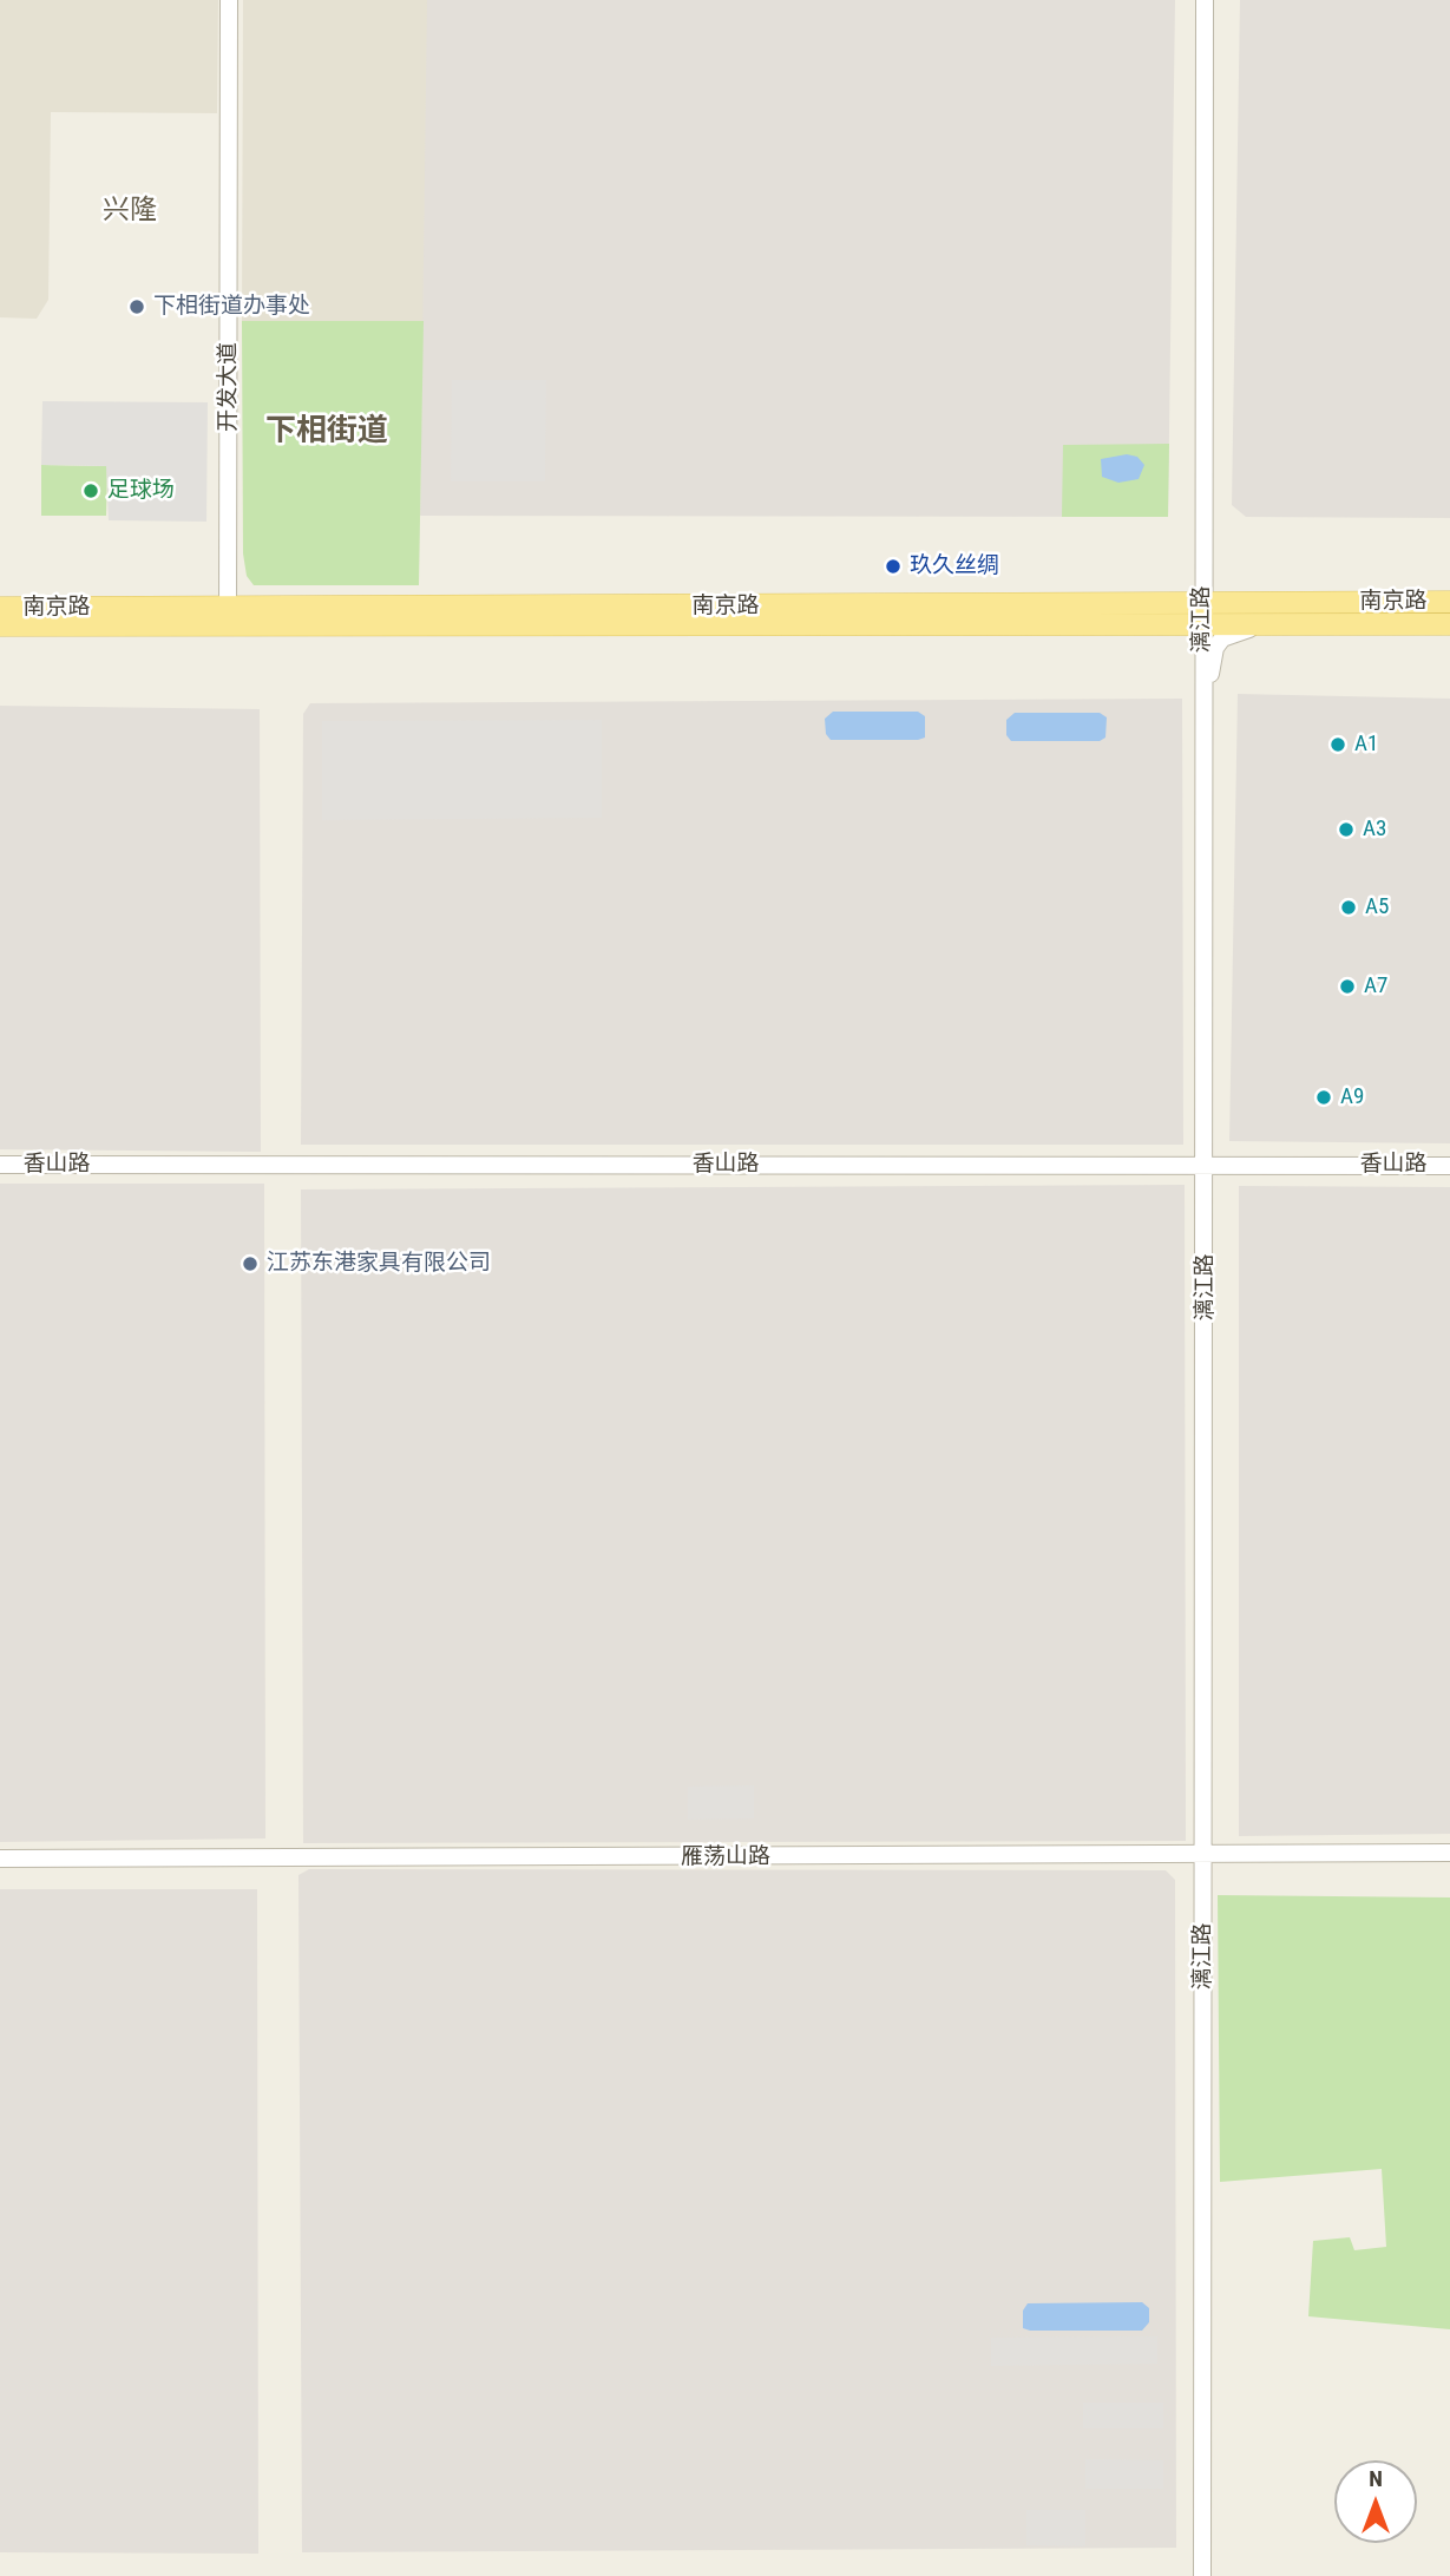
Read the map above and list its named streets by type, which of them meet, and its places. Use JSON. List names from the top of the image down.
{
  "streets": {
    "main road": ["南京路"],
    "street": [
      "开发大道",
      "漓江路",
      "香山路",
      "雁荡山路"
    ]
  },
  "crossings": [
    ["开发大道", "南京路"],
    ["南京路", "漓江路"],
    ["漓江路", "香山路"],
    ["漓江路", "雁荡山路"]
  ],
  "districts": ["兴隆", "下相街道"],
  "places": [
    "下相街道办事处",
    "足球场",
    "玖久丝绸",
    "A1",
    "A3",
    "A5",
    "A7",
    "A9",
    "江苏东港家具有限公司"
  ],
  "north": "top"
}
